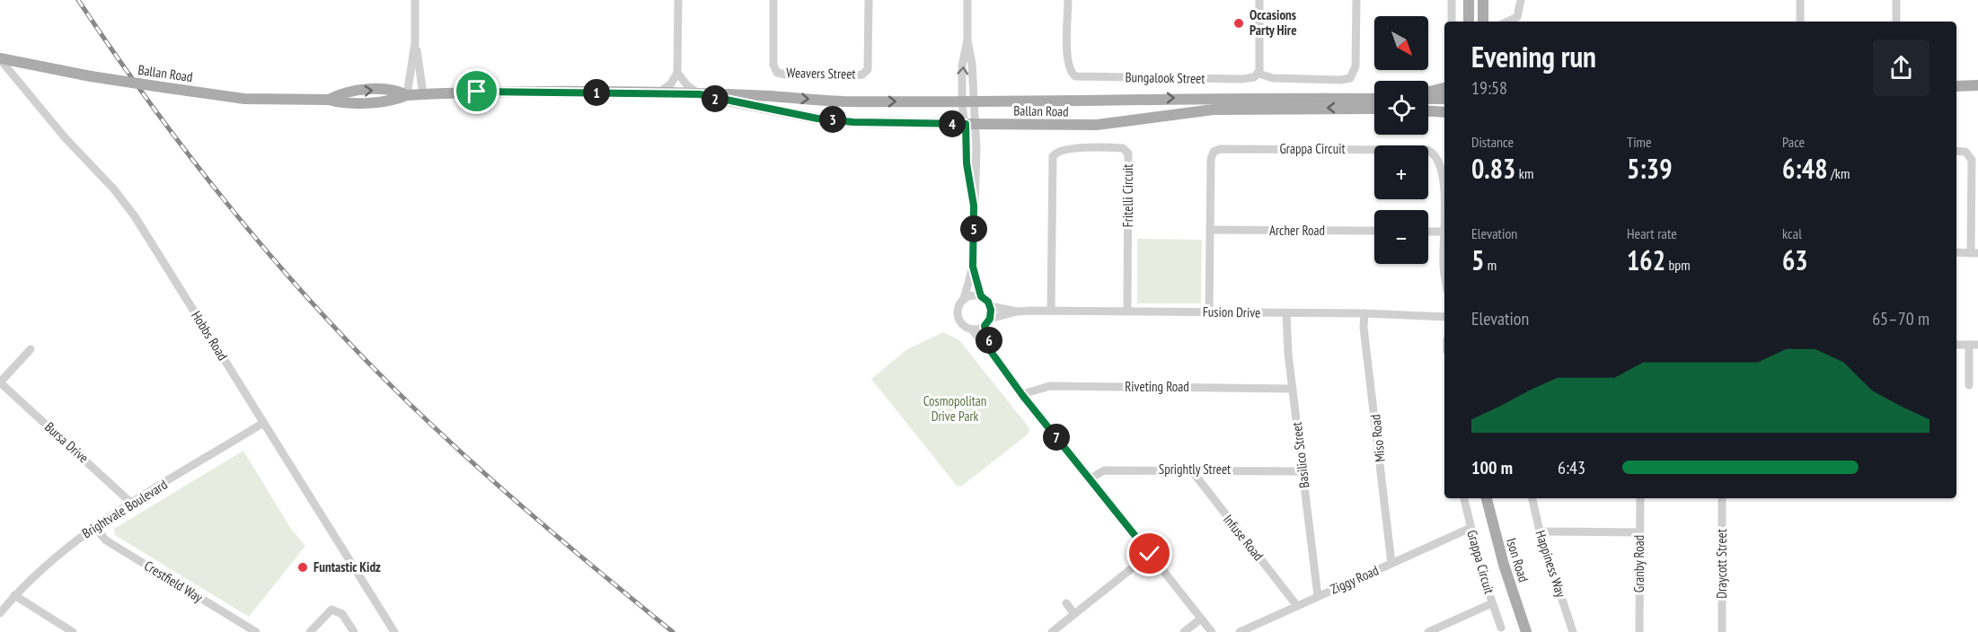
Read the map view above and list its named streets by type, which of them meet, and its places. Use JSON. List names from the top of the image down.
{
  "streets": {
    "main road": ["Ballan Road", "Ison Road"],
    "street": [
      "Weavers Street",
      "Bungalook Street",
      "Grappa Circuit",
      "Fritelli Circuit",
      "Archer Road",
      "Fusion Drive",
      "Hobbs Road",
      "Riveting Road",
      "Miso Road",
      "Bursa Drive",
      "Basilico Street",
      "Sprightly Street",
      "Brightvale Boulevard",
      "Infuse Road",
      "Happiness Way",
      "Granby Road",
      "Draycott Street",
      "Ziggy Road",
      "Crestfield Way"
    ]
  },
  "crossings": [
    ["Ballan Road", "Hobbs Road"],
    ["Grappa Circuit", "Archer Road"],
    ["Grappa Circuit", "Fusion Drive"],
    ["Grappa Circuit", "Ziggy Road"],
    ["Fritelli Circuit", "Fusion Drive"],
    ["Fusion Drive", "Miso Road"],
    ["Fusion Drive", "Basilico Street"],
    ["Hobbs Road", "Brightvale Boulevard"],
    ["Riveting Road", "Basilico Street"],
    ["Miso Road", "Ziggy Road"],
    ["Bursa Drive", "Brightvale Boulevard"],
    ["Basilico Street", "Sprightly Street"],
    ["Basilico Street", "Ziggy Road"],
    ["Sprightly Street", "Infuse Road"],
    ["Brightvale Boulevard", "Crestfield Way"],
    ["Infuse Road", "Ziggy Road"]
  ],
  "parks": ["Cosmopolitan Drive Park"],
  "places": ["Occasions Party Hire", "Funtastic Kidz"],
  "north": "bottom right",
  "page": {
    "map_buttons": ["+", "−"],
    "heading": ["Evening run", "19:58"],
    "pins": [
      "1",
      "2",
      "3",
      "4",
      "5",
      "6",
      "7"
    ],
    "stats": [
      ["Distance", "0.83 km"],
      ["Time", "5:39"],
      ["Pace", "6:48 /km"],
      ["Elevation", "5 m"],
      ["Heart rate", "162 bpm"],
      ["kcal", "63"]
    ],
    "chart": ["Elevation", "65–70 m"],
    "list": [
      {
        "name": "100 m",
        "note": "6:43"
      }
    ]
  }
}
